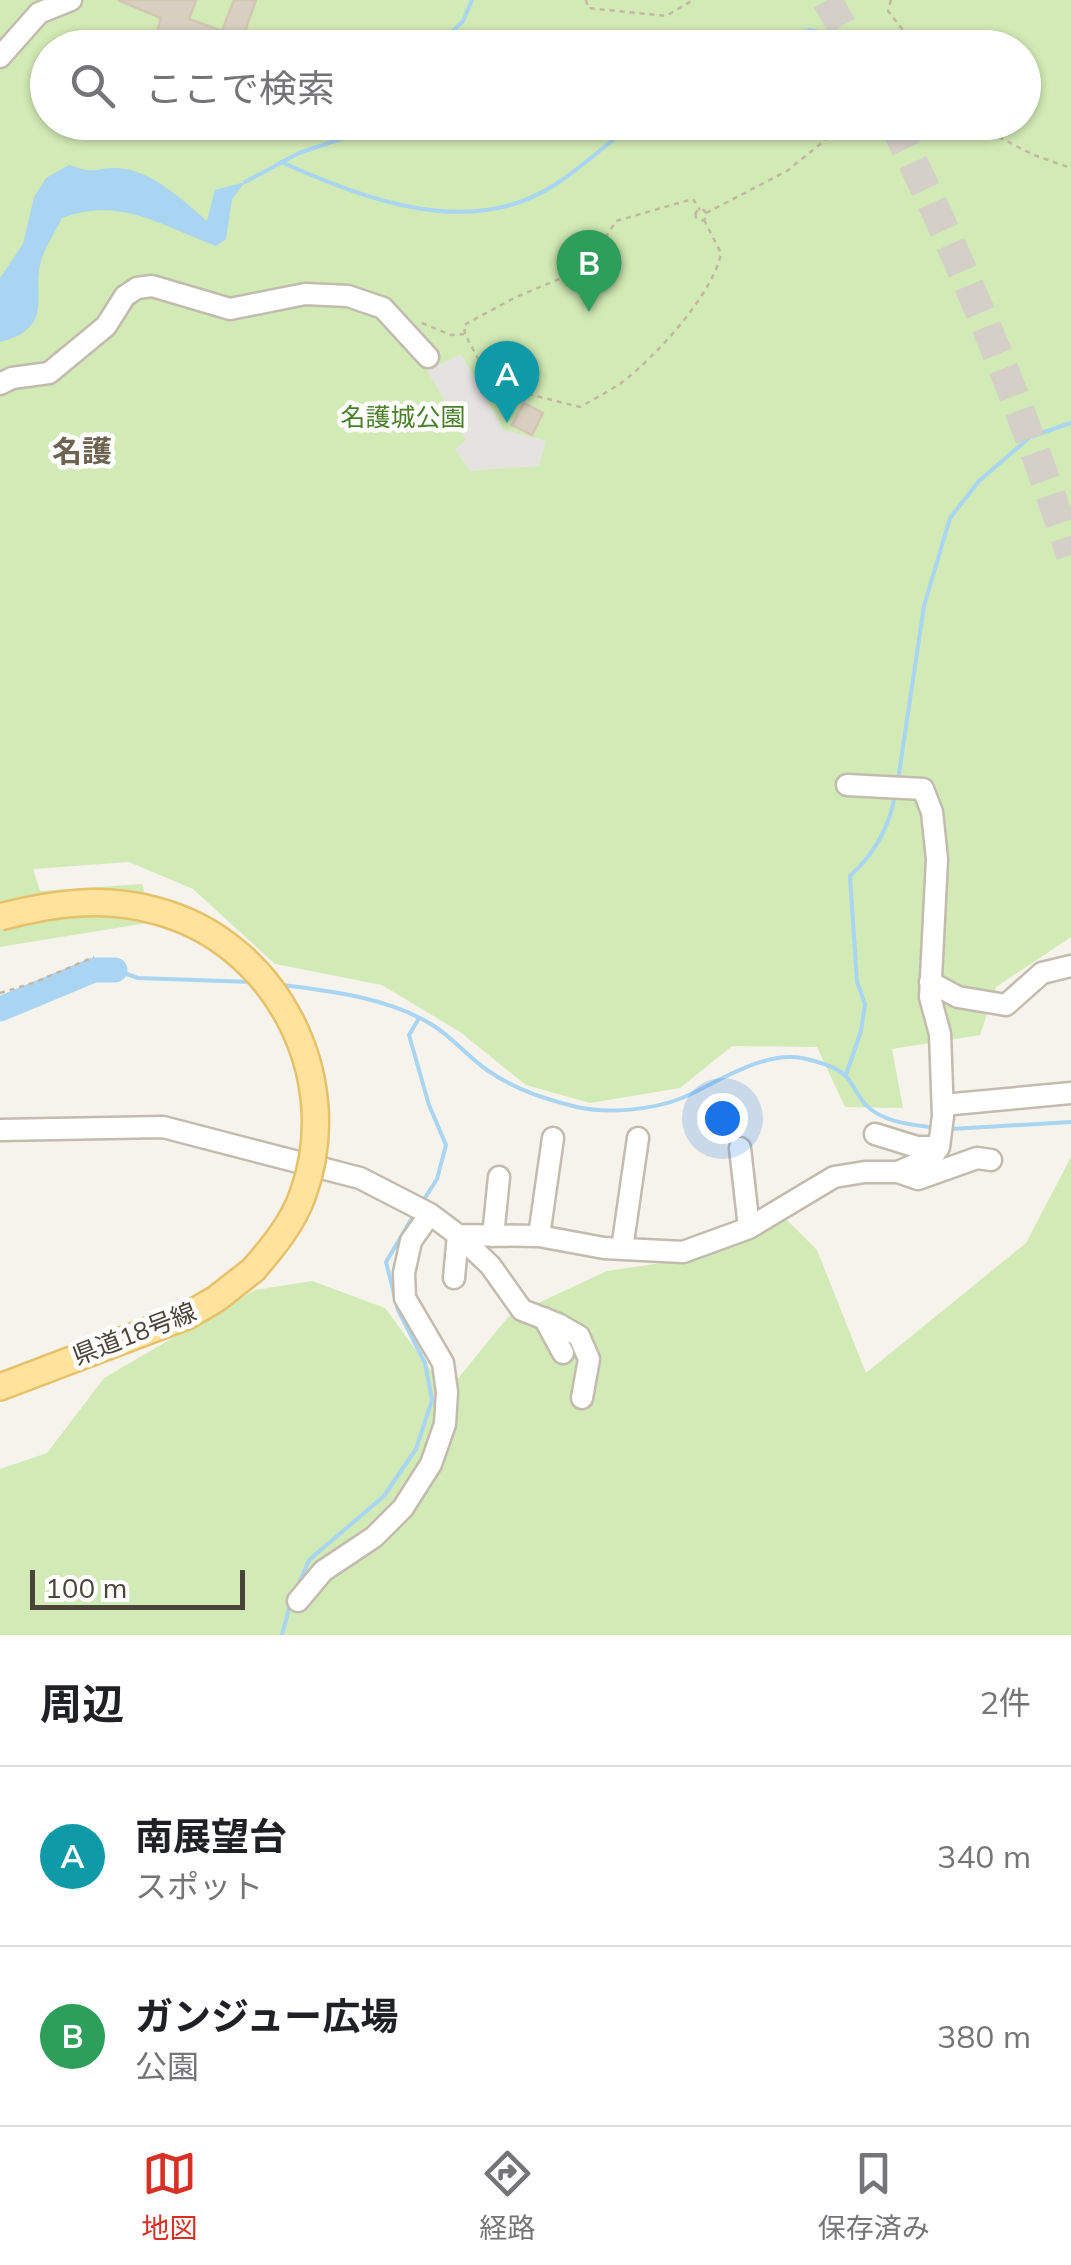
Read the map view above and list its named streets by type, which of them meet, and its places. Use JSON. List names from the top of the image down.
{
  "streets": {
    "main road": ["県道18号線"]
  },
  "districts": ["名護"],
  "parks": ["名護城公園"],
  "scale_bar": "100 m",
  "page": {
    "search": "ここで検索",
    "pins": ["B", "A"],
    "scale": "100 m",
    "heading": ["周辺", "2件"],
    "list": [
      {
        "mark": "A",
        "name": "南展望台",
        "note": "スポット",
        "value": "340 m"
      },
      {
        "mark": "B",
        "name": "ガンジュー広場",
        "note": "公園",
        "value": "380 m"
      }
    ],
    "nav": ["地図", "経路", "保存済み"]
  }
}
